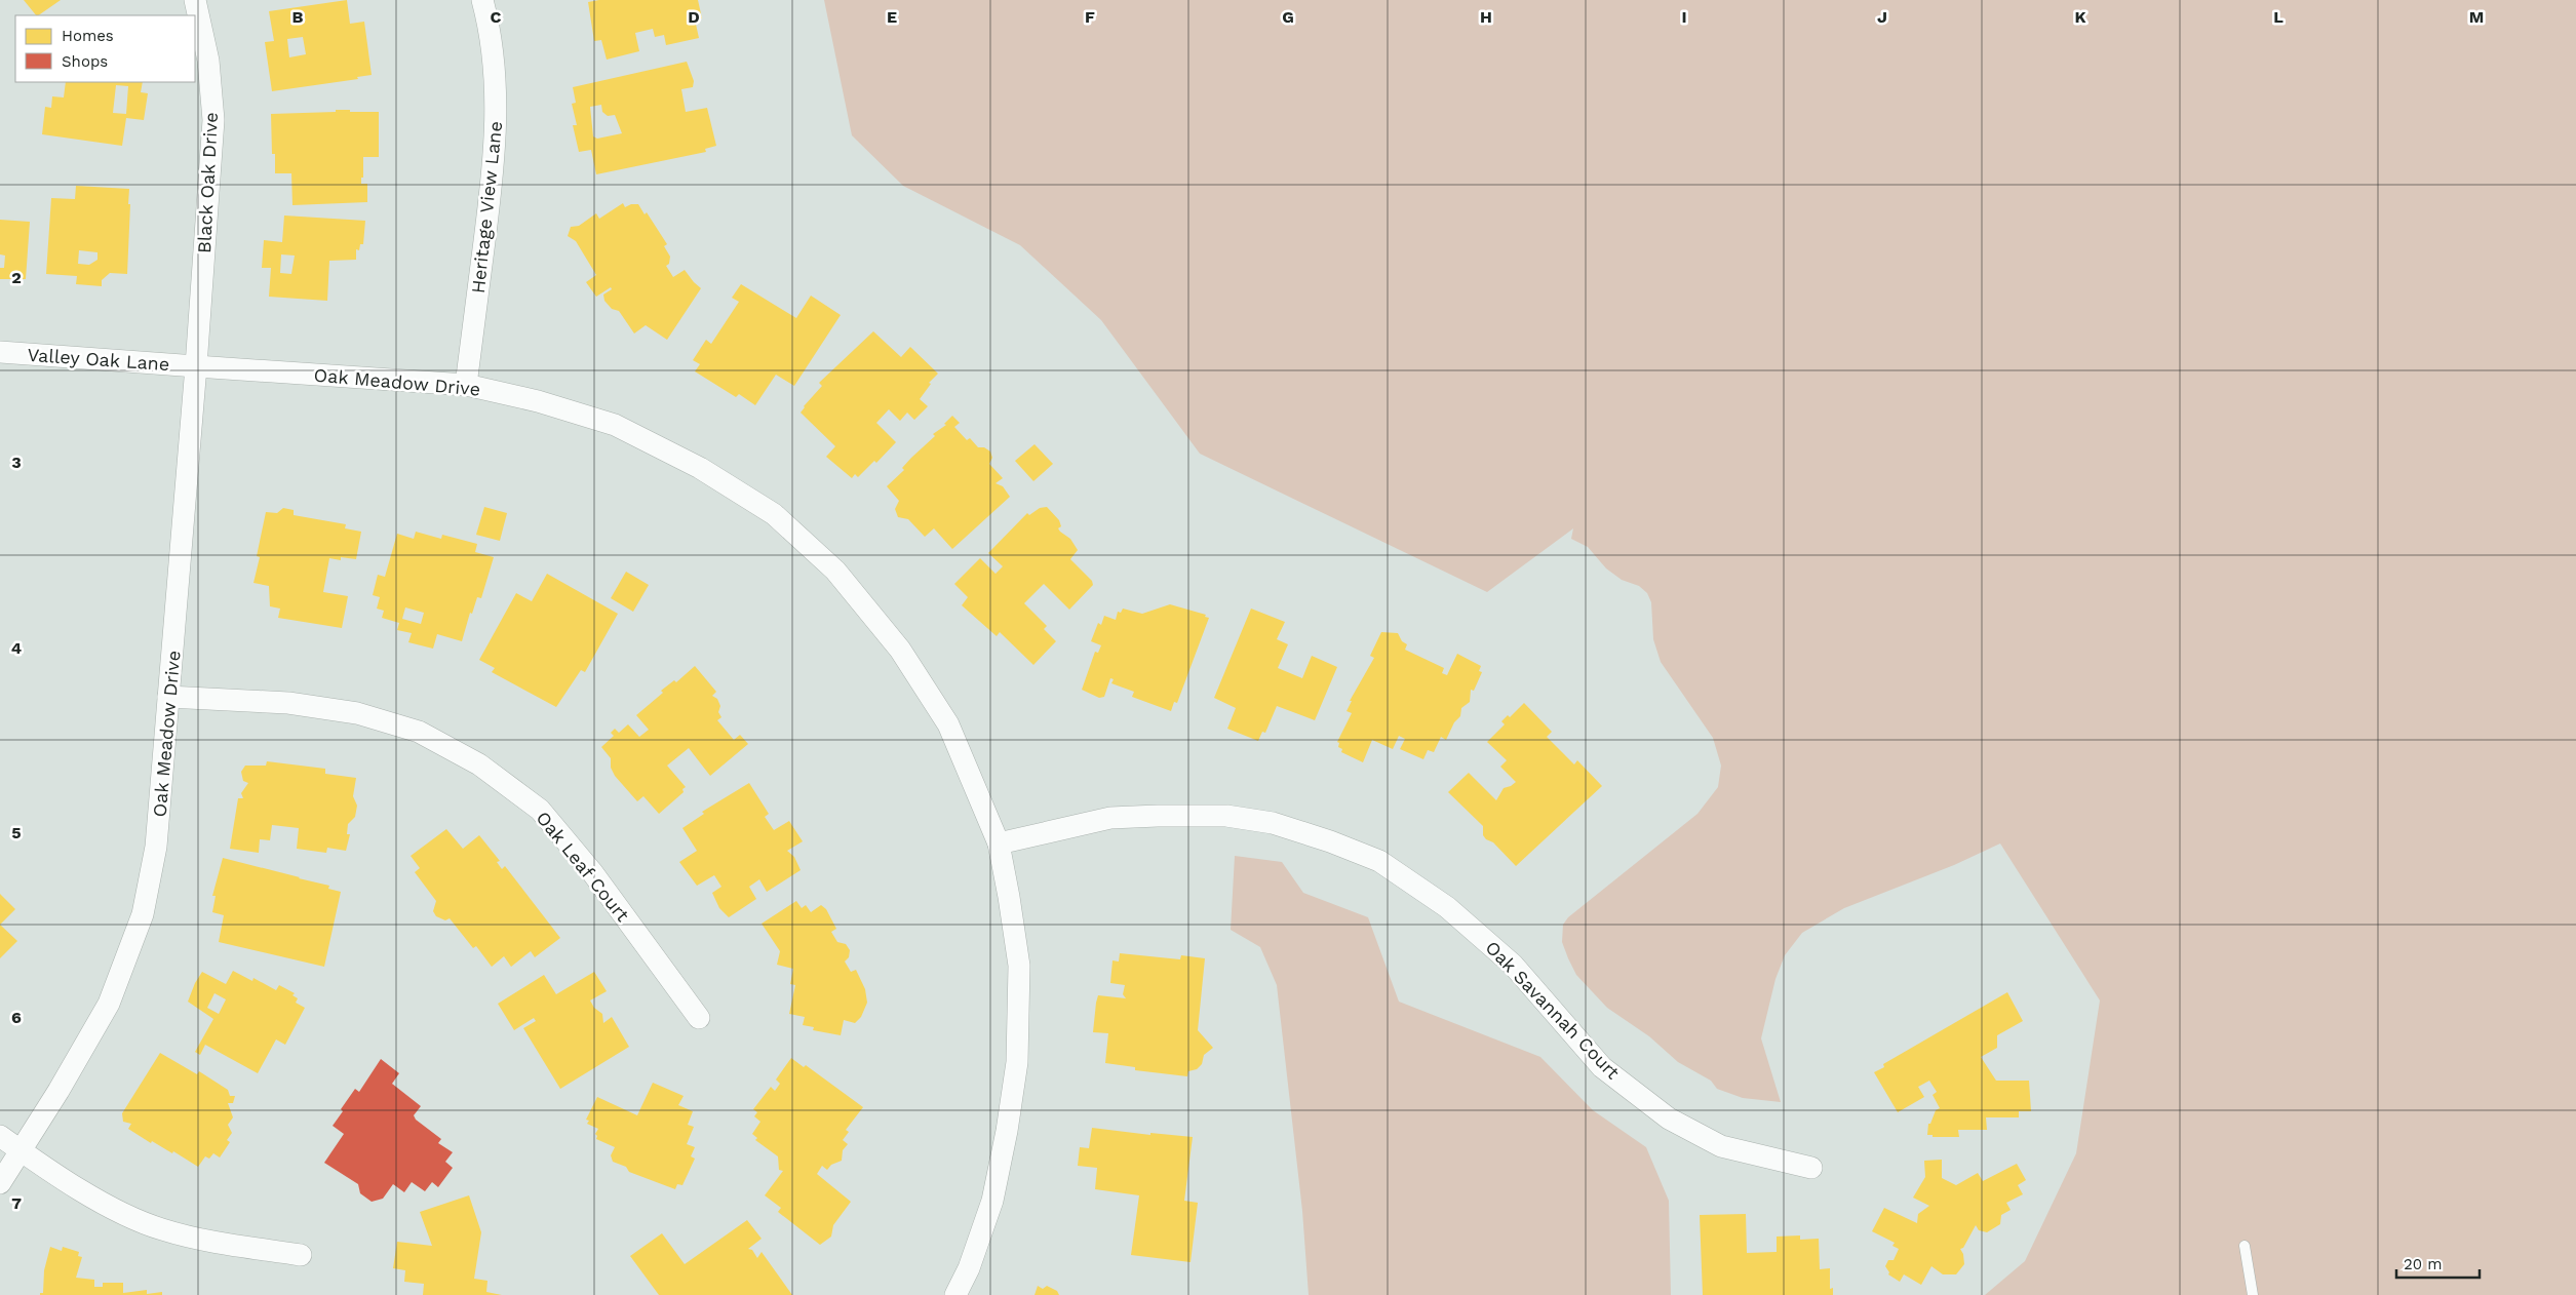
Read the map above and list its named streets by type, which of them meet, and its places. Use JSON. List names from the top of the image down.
{
  "streets": {
    "street": [
      "Black Oak Drive",
      "Heritage View Lane",
      "Valley Oak Lane",
      "Oak Meadow Drive",
      "Oak Leaf Court",
      "Oak Savannah Court"
    ]
  },
  "crossings": [
    ["Black Oak Drive", "Valley Oak Lane"],
    ["Black Oak Drive", "Oak Meadow Drive"],
    ["Heritage View Lane", "Oak Meadow Drive"],
    ["Valley Oak Lane", "Oak Meadow Drive"],
    ["Oak Meadow Drive", "Oak Leaf Court"],
    ["Oak Meadow Drive", "Oak Savannah Court"]
  ],
  "legend": ["Homes", "Shops"],
  "scale_bar": "20 m",
  "grid": {
    "columns": [
      "B",
      "C",
      "D",
      "E",
      "F",
      "G",
      "H",
      "I",
      "J",
      "K",
      "L",
      "M"
    ],
    "rows": [
      "2",
      "3",
      "4",
      "5",
      "6",
      "7"
    ]
  }
}
